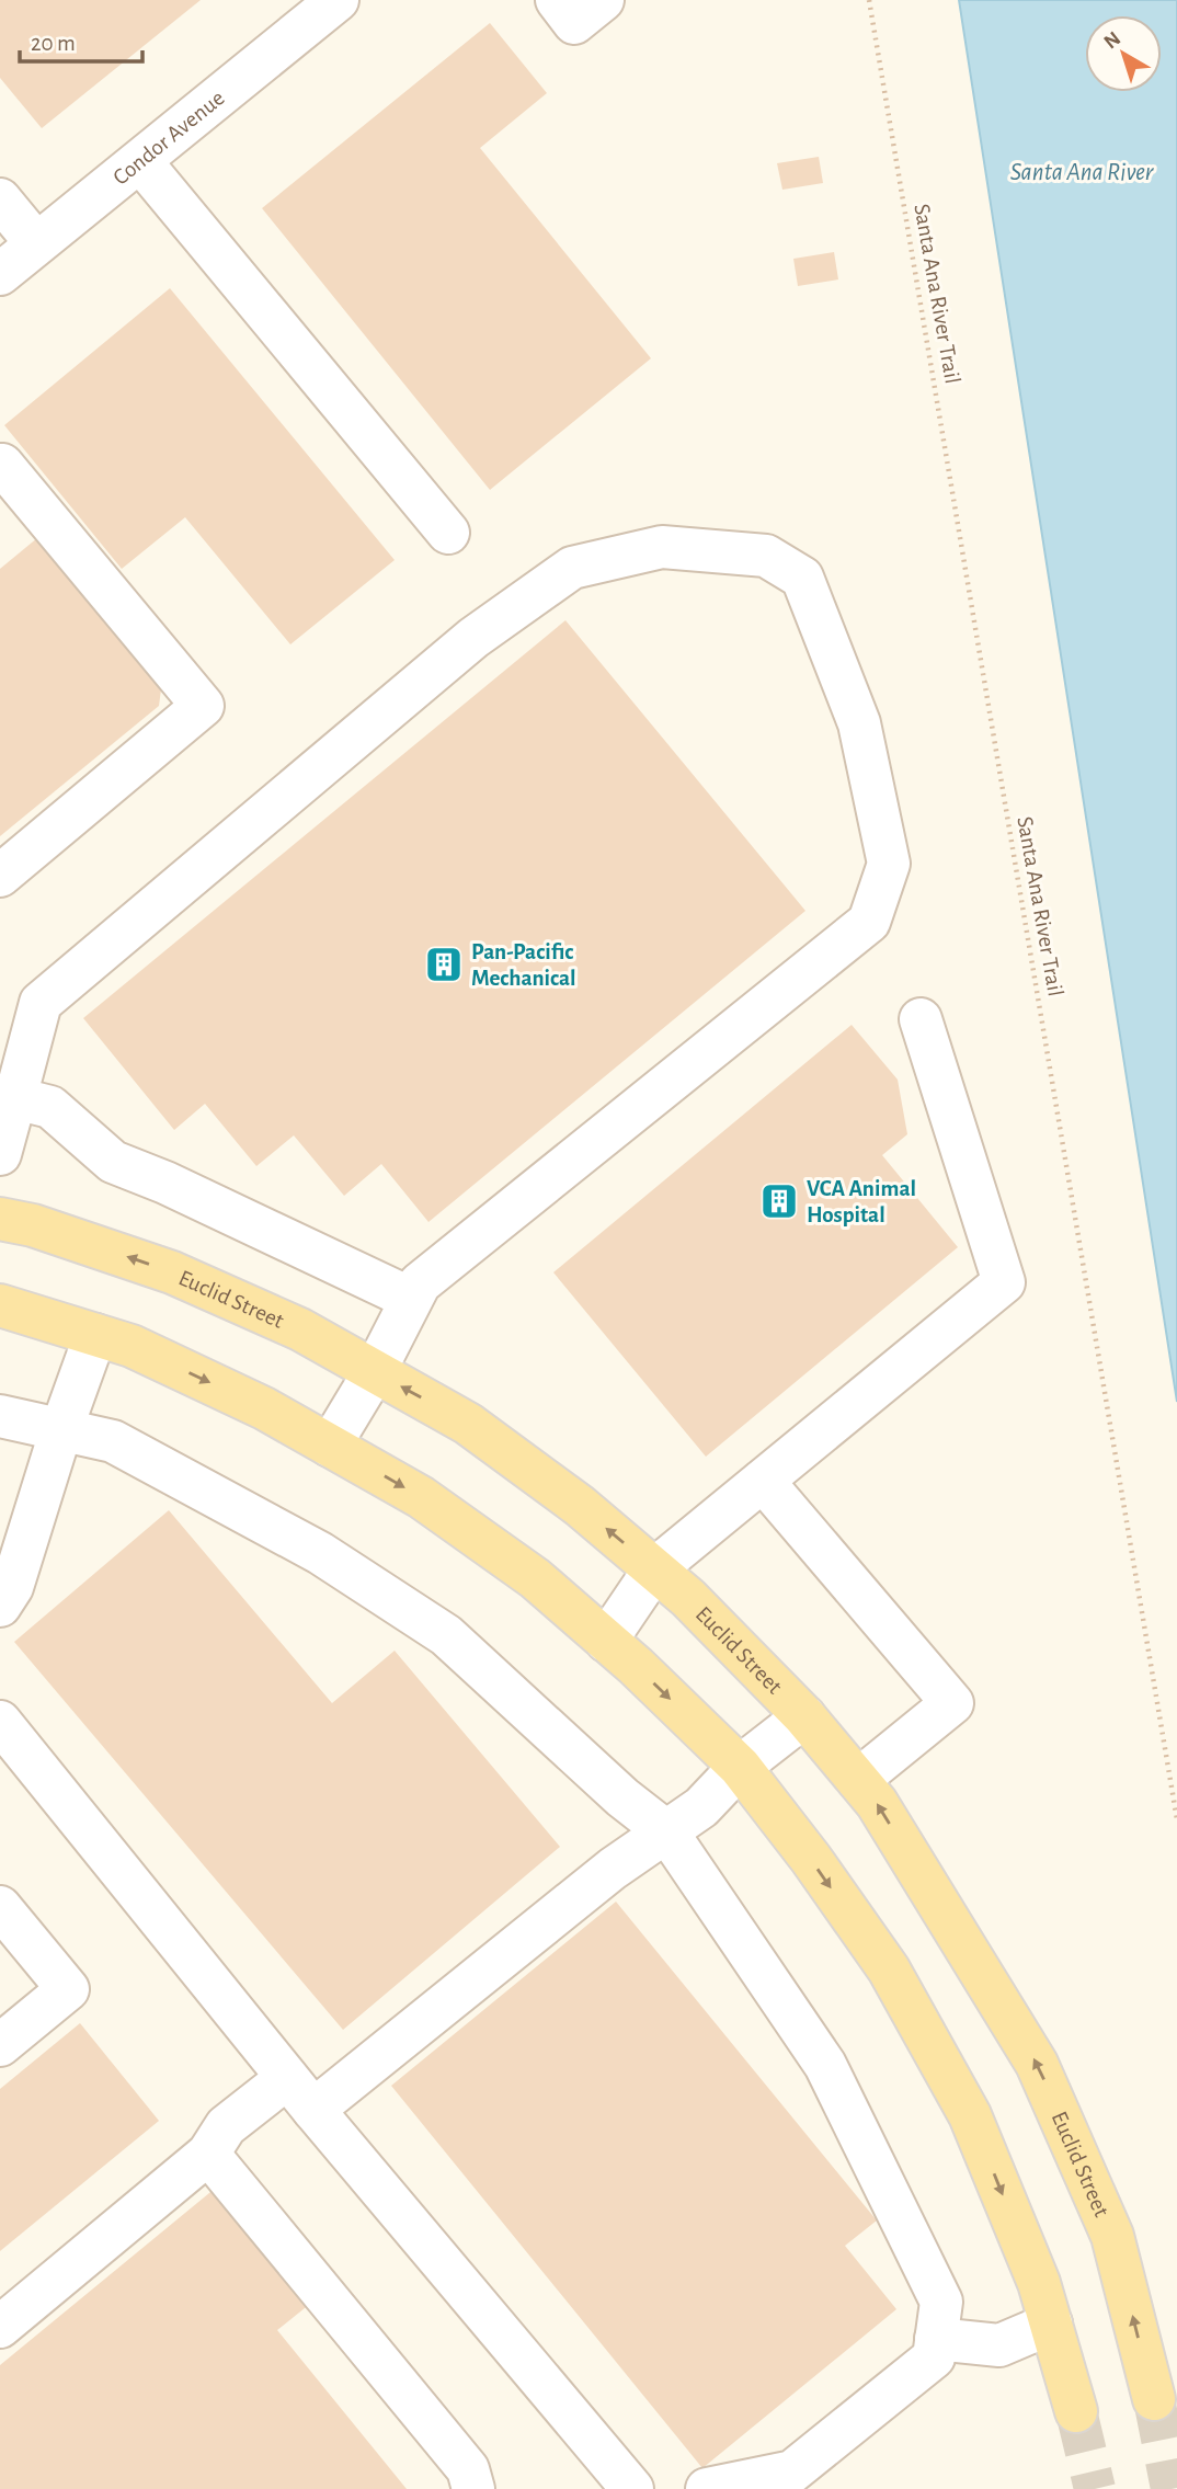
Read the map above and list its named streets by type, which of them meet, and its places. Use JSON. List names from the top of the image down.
{
  "streets": {
    "main road": ["Euclid Street"],
    "street": ["Condor Avenue"],
    "path": ["Santa Ana River Trail"]
  },
  "water": ["Santa Ana River"],
  "places": {
    "building": ["Pan-Pacific Mechanical", "VCA Animal Hospital"]
  },
  "scale_bar": "20 m",
  "north": "top left"
}
